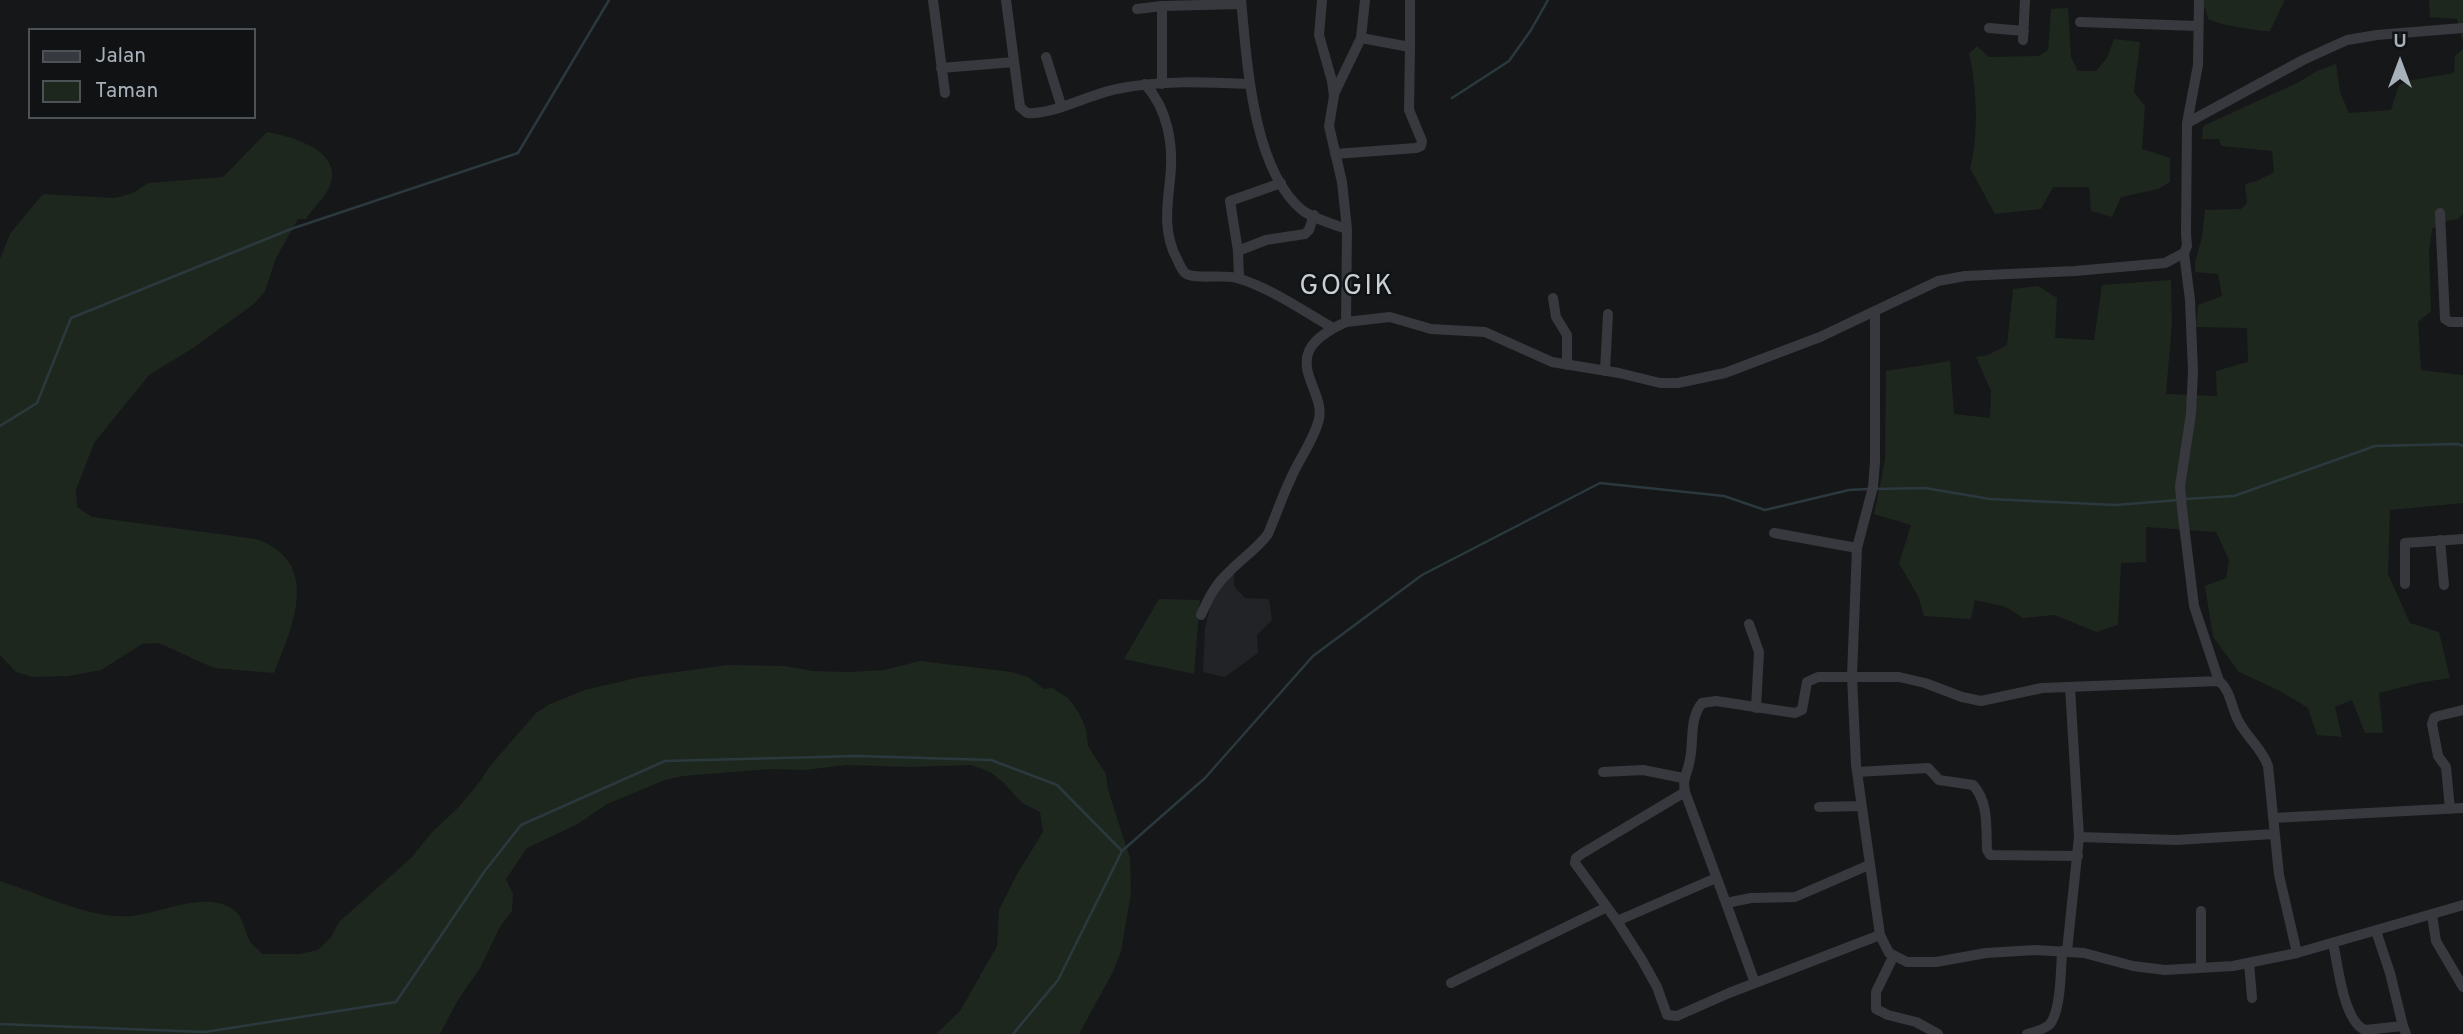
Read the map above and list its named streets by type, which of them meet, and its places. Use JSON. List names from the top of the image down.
{
  "districts": ["GOGIK"],
  "legend": ["Jalan", "Taman"],
  "north": "top"
}
